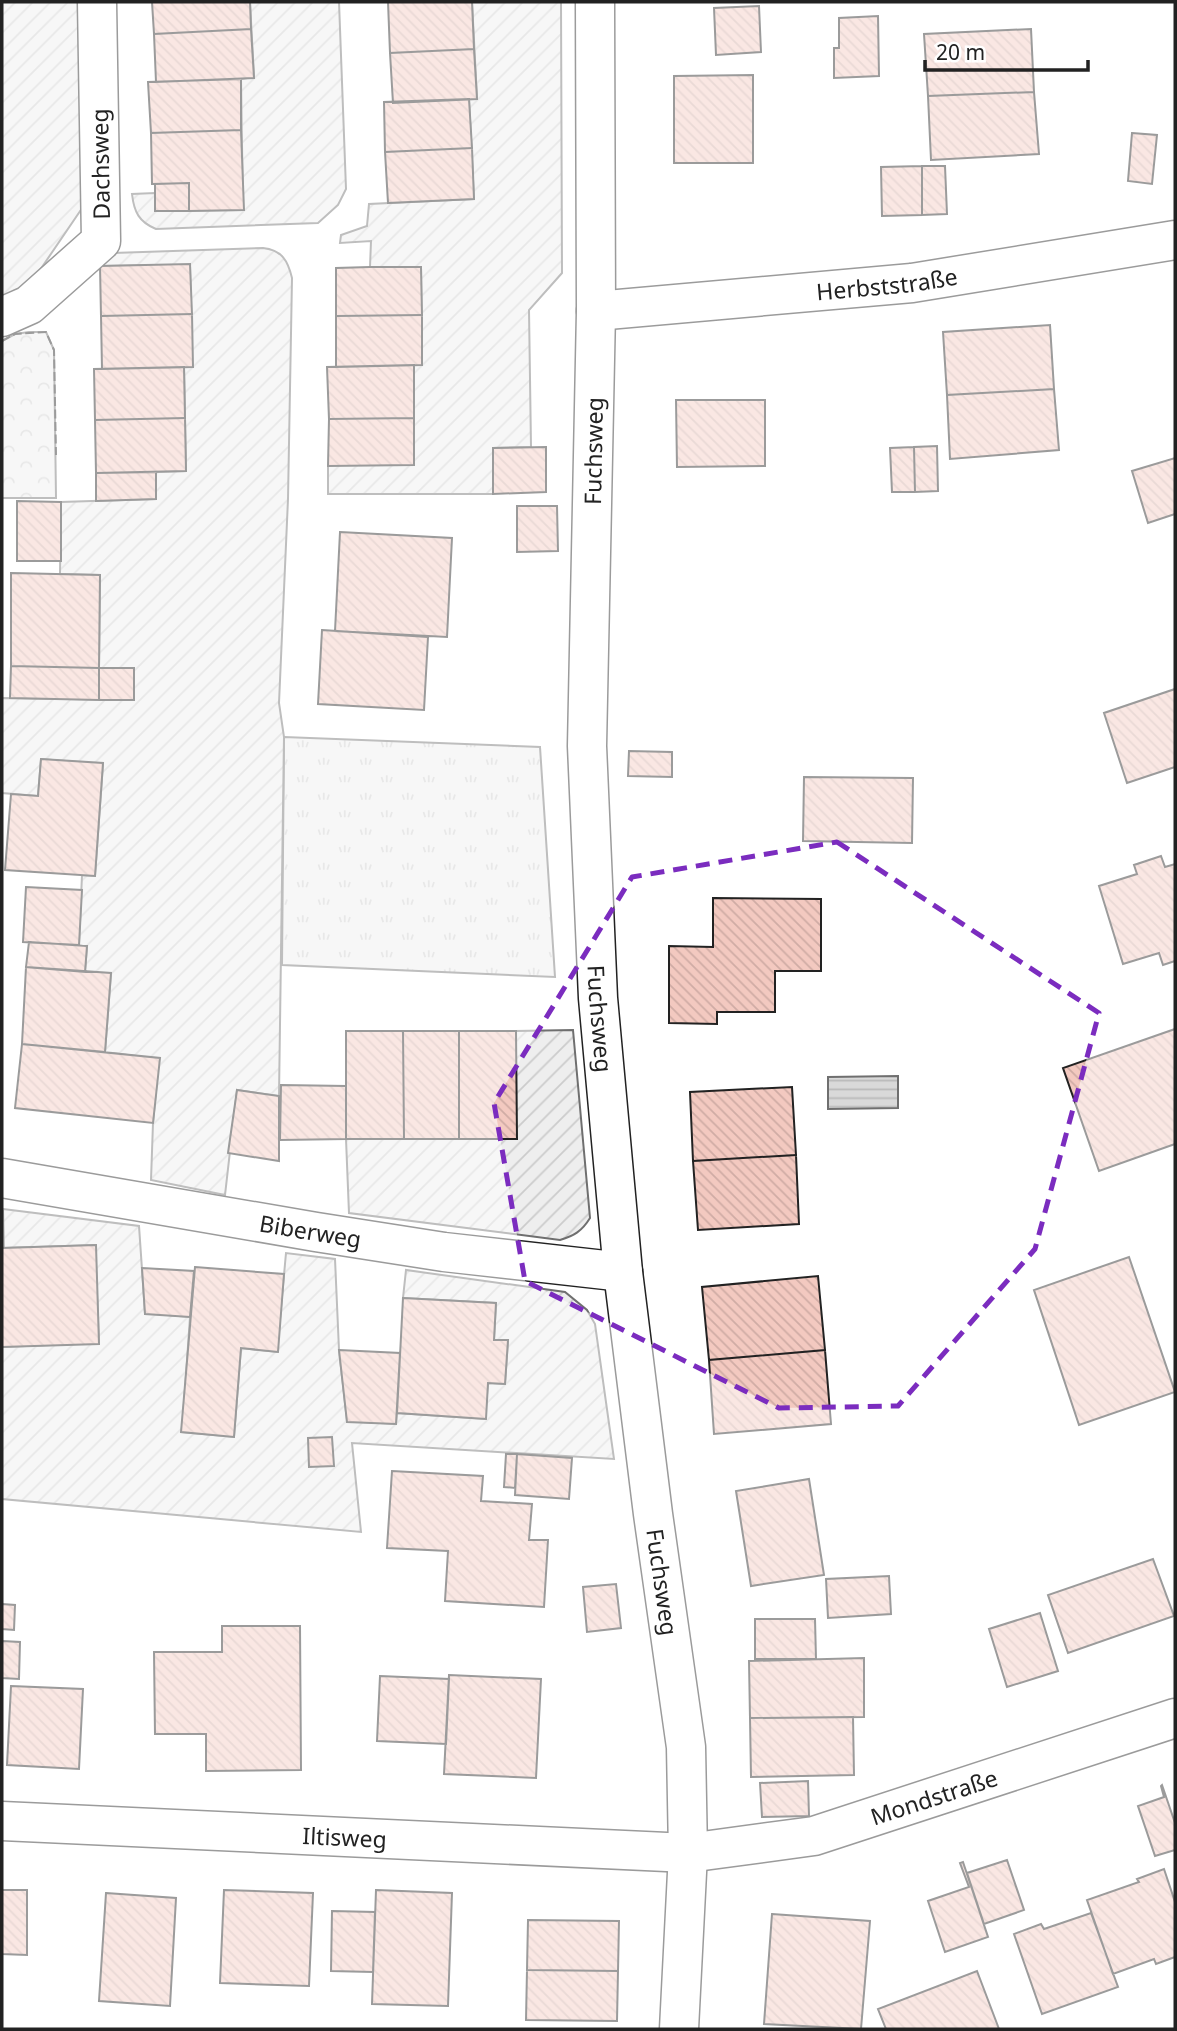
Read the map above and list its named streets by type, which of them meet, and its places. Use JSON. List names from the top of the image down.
{
  "streets": {
    "street": [
      "Dachsweg",
      "Herbststraße",
      "Fuchsweg",
      "Biberweg",
      "Mondstraße",
      "Iltisweg"
    ]
  },
  "crossings": [
    ["Herbststraße", "Fuchsweg"],
    ["Fuchsweg", "Biberweg"],
    ["Fuchsweg", "Mondstraße"],
    ["Fuchsweg", "Iltisweg"],
    ["Mondstraße", "Iltisweg"]
  ],
  "scale_bar": "20 m"
}
